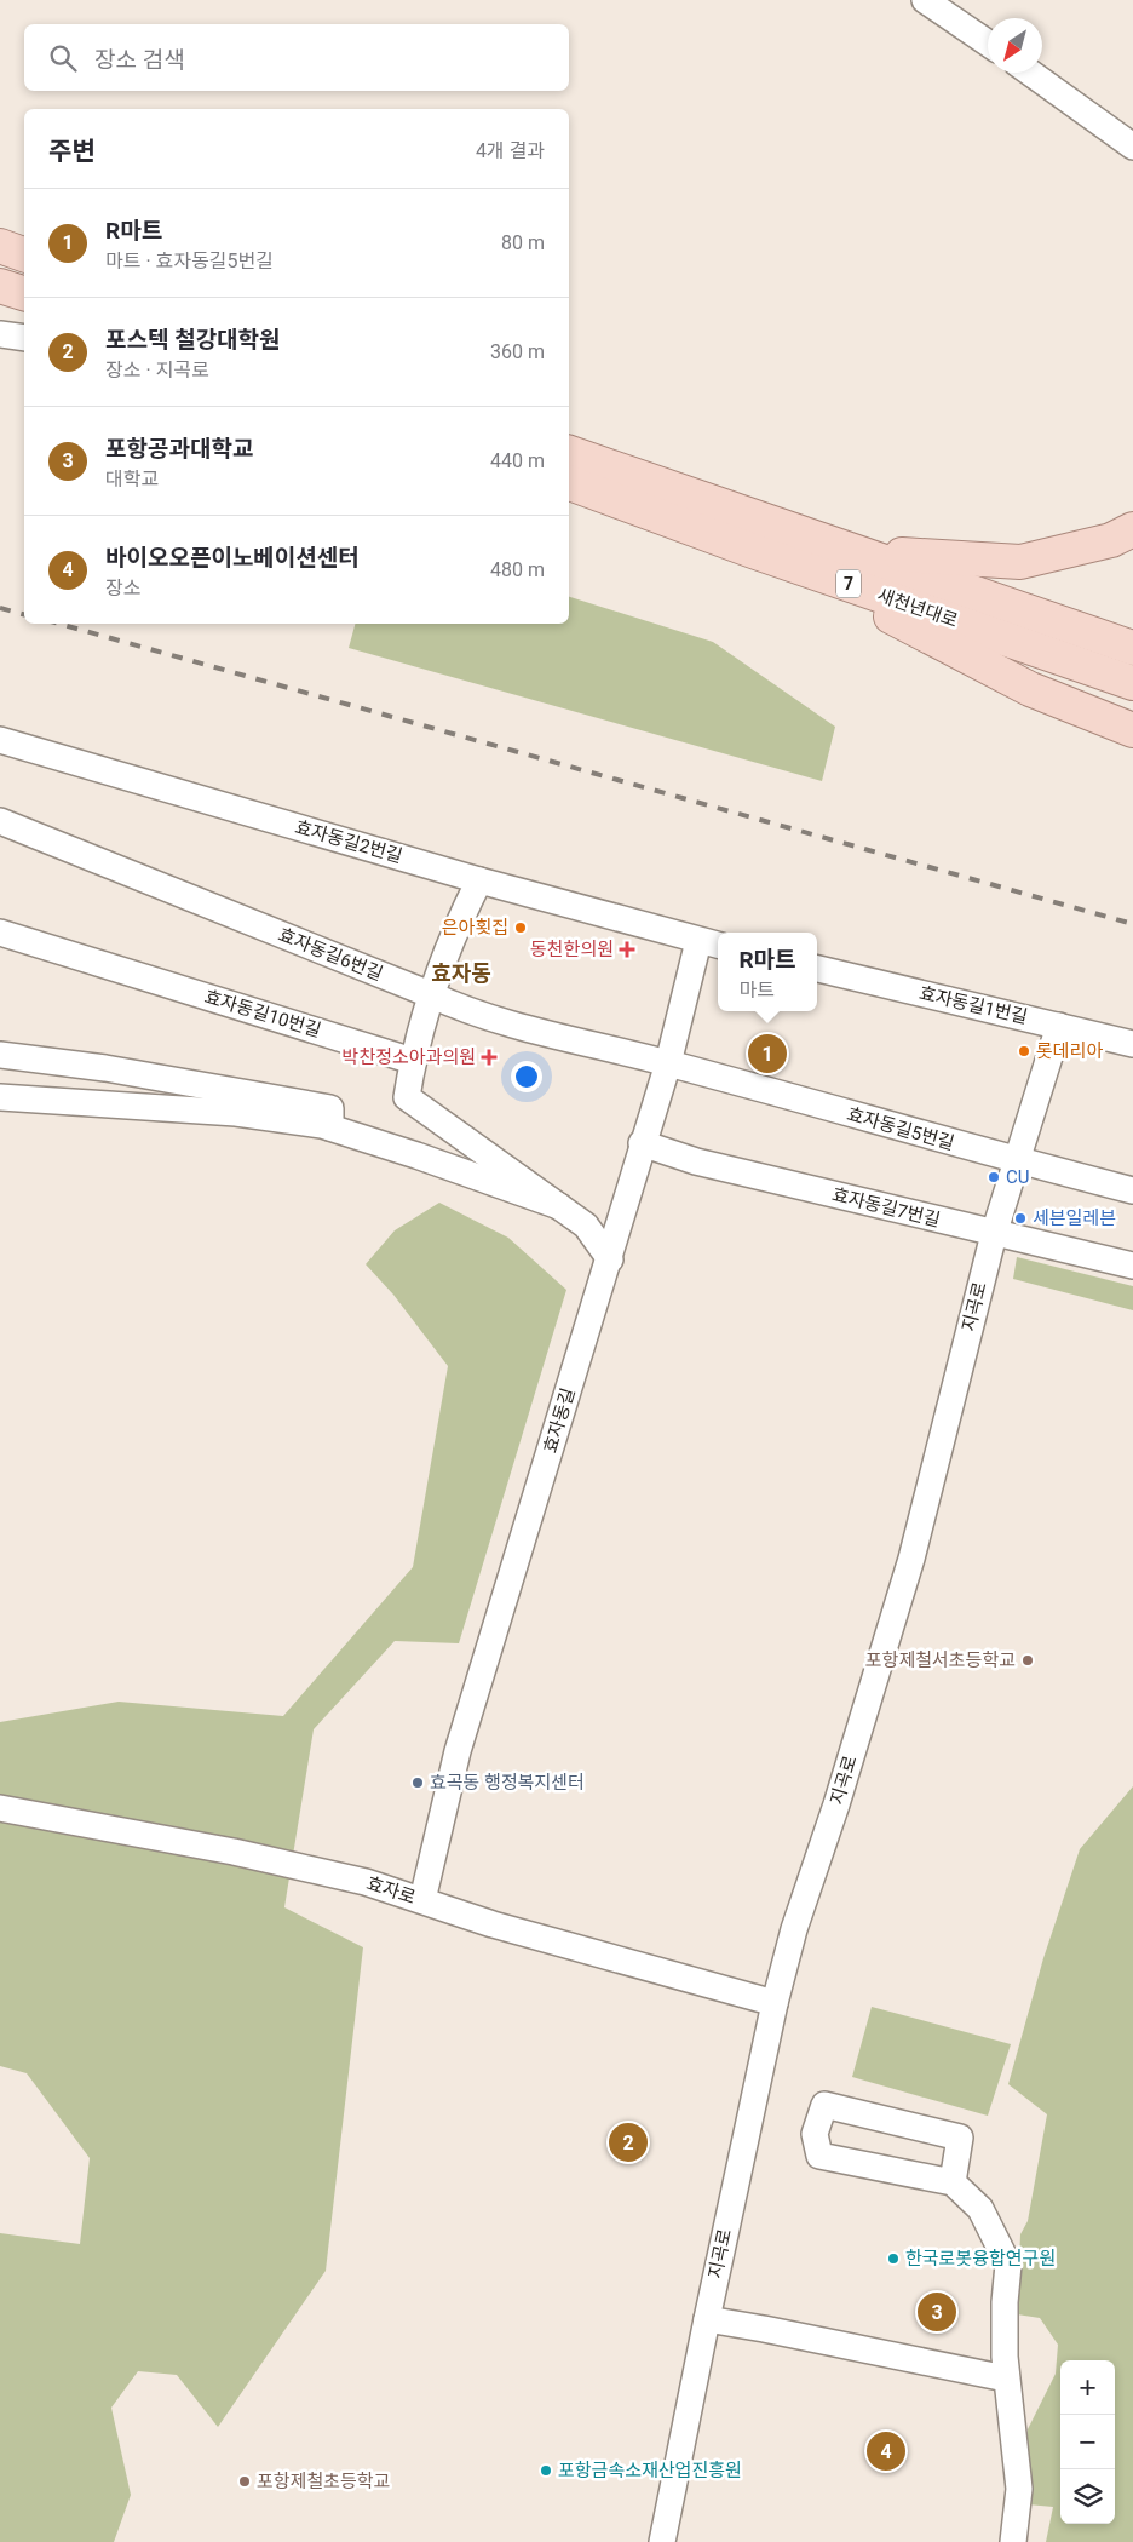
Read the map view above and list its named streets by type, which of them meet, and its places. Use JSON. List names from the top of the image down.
{
  "streets": {
    "main road": ["7", "새천년대로"],
    "street": [
      "효자동길2번길",
      "효자동길6번길",
      "효자동길1번길",
      "효자동길10번길",
      "효자동길5번길",
      "효자동길7번길",
      "지곡로",
      "효자동길",
      "효자로"
    ]
  },
  "crossings": [
    ["효자동길2번길", "효자동길"],
    ["효자동길6번길", "효자동길5번길"],
    ["효자동길6번길", "효자동길"],
    ["효자동길1번길", "지곡로"],
    ["효자동길5번길", "지곡로"],
    ["효자동길5번길", "효자동길"],
    ["효자동길7번길", "지곡로"],
    ["효자동길7번길", "효자동길"],
    ["지곡로", "효자로"],
    ["효자동길", "효자로"]
  ],
  "districts": ["효자동"],
  "places": {
    "other": [
      "은아횟집",
      "롯데리아",
      "CU",
      "세븐일레븐",
      "포항제철서초등학교",
      "효곡동 행정복지센터",
      "한국로봇융합연구원",
      "포항금속소재산업진흥원",
      "포항제철초등학교"
    ],
    "health": ["동천한의원", "박찬정소아과의원"]
  },
  "north": "bottom left",
  "page": {
    "search": "장소 검색",
    "heading": ["주변", "4개 결과"],
    "list": [
      {
        "mark": "1",
        "name": "R마트",
        "note": "마트 · 효자동길5번길",
        "value": "80 m"
      },
      {
        "mark": "2",
        "name": "포스텍 철강대학원",
        "note": "장소 · 지곡로",
        "value": "360 m"
      },
      {
        "mark": "3",
        "name": "포항공과대학교",
        "note": "대학교",
        "value": "440 m"
      },
      {
        "mark": "4",
        "name": "바이오오픈이노베이션센터",
        "note": "장소",
        "value": "480 m"
      }
    ],
    "popup": ["R마트", "마트"],
    "pins": [
      "1",
      "2",
      "3",
      "4"
    ],
    "map_buttons": ["+", "−"]
  }
}
